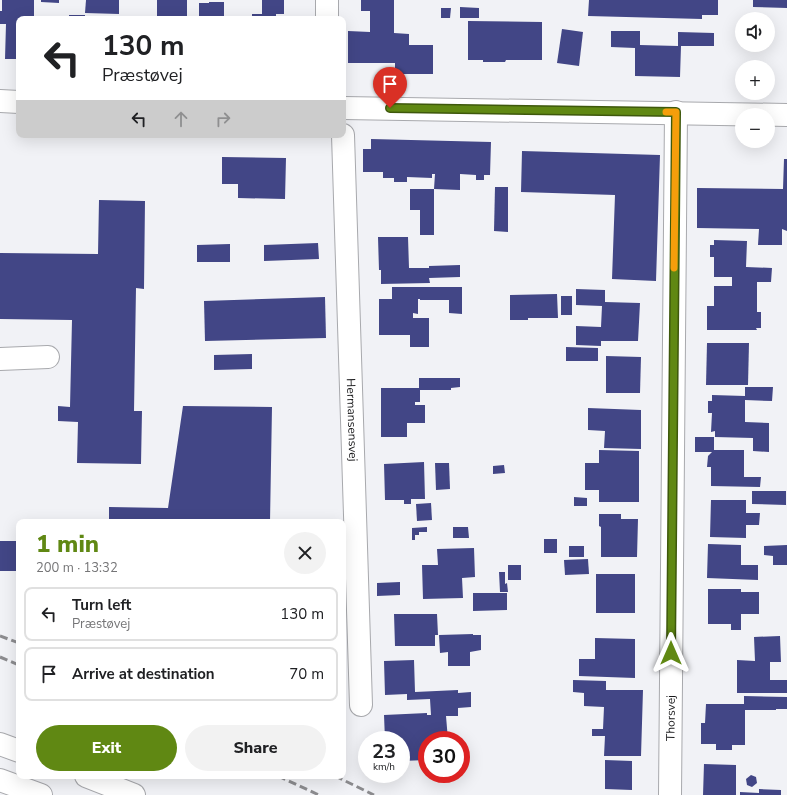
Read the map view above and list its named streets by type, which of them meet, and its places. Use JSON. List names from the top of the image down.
{
  "streets": {
    "street": ["Hermansensvej", "Thorsvej"]
  },
  "page": {
    "map_buttons": ["+", "−"],
    "turn": ["130 m", "Præstøvej"],
    "heading": ["1 min", "200 m · 13:32"],
    "list": [
      {
        "name": "Turn left",
        "note": "Præstøvej",
        "value": "130 m"
      },
      {
        "name": "Arrive at destination",
        "value": "70 m"
      }
    ],
    "buttons": ["Exit", "Share"],
    "speed": "23 km/h",
    "limit": "30"
  }
}
